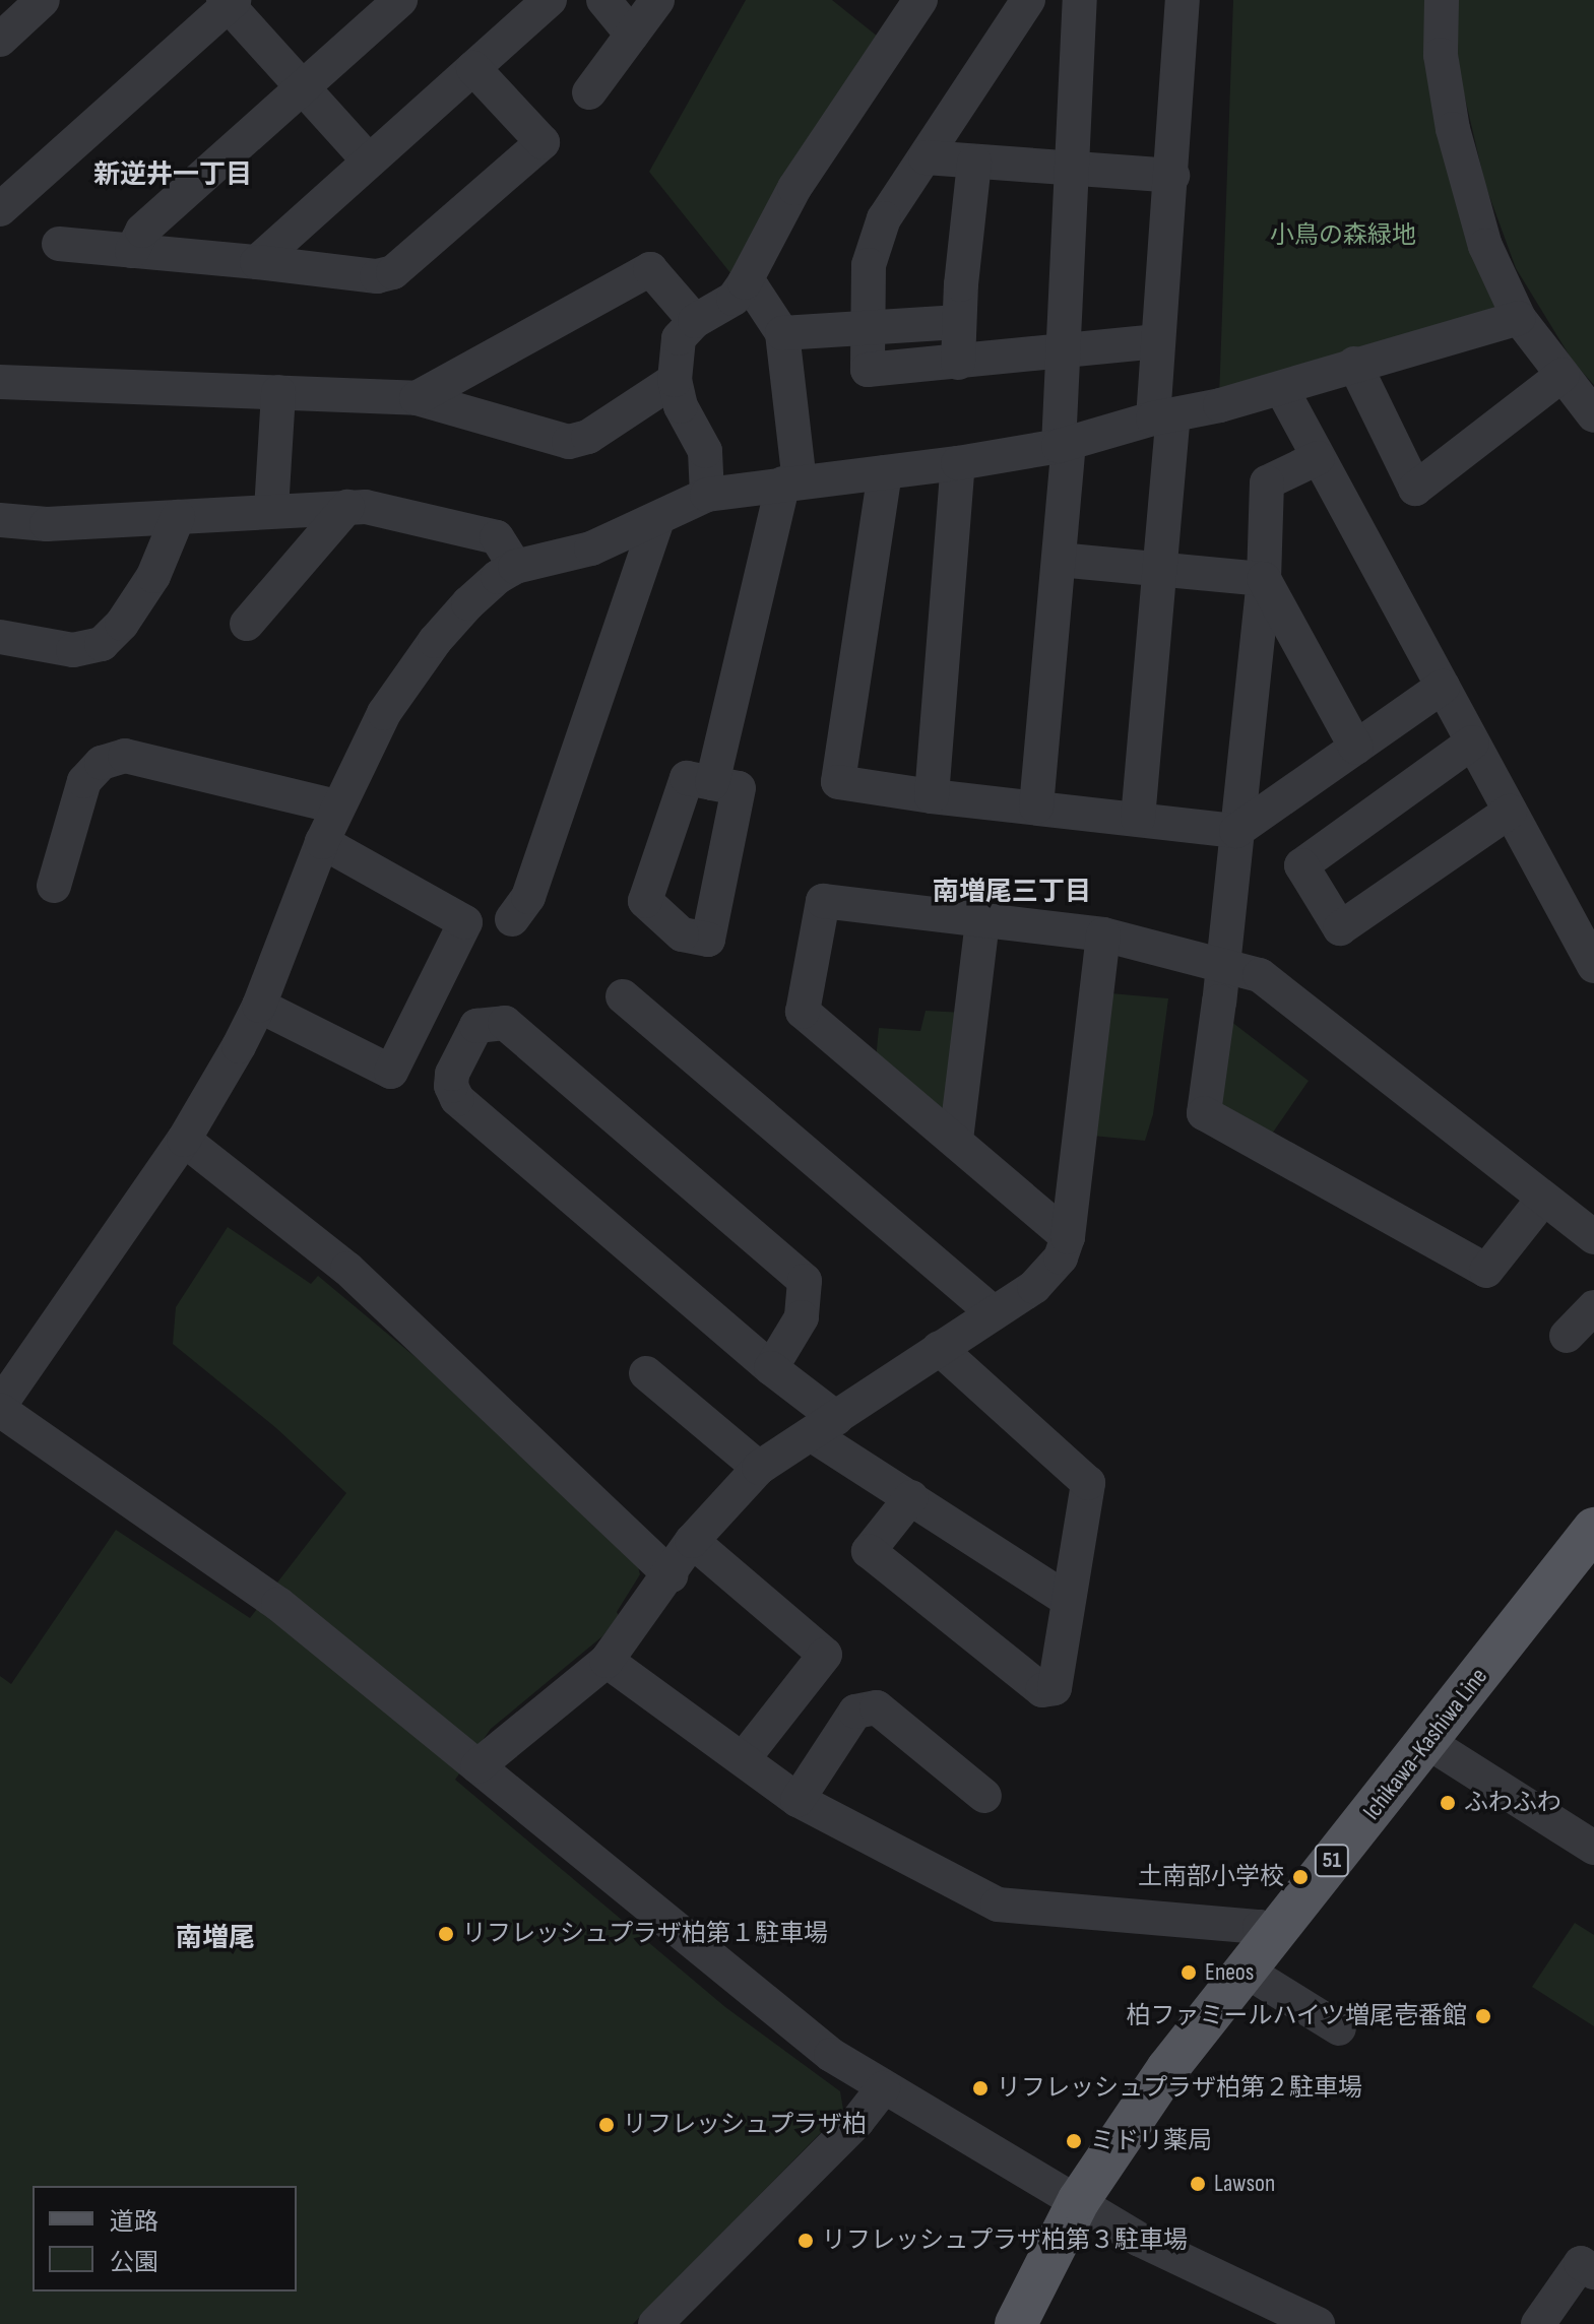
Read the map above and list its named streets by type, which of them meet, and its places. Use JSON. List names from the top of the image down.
{
  "streets": {
    "main road": ["Ichikawa-Kashiwa Line", "51"]
  },
  "districts": ["新逆井一丁目", "南増尾三丁目", "南増尾"],
  "parks": ["小鳥の森緑地"],
  "places": [
    "ふわふわ",
    "土南部小学校",
    "リフレッシュプラザ柏第１駐車場",
    "Eneos",
    "柏ファミールハイツ増尾壱番館",
    "リフレッシュプラザ柏第２駐車場",
    "リフレッシュプラザ柏",
    "ミドリ薬局",
    "Lawson",
    "リフレッシュプラザ柏第３駐車場"
  ],
  "legend": ["道路", "公園"]
}
